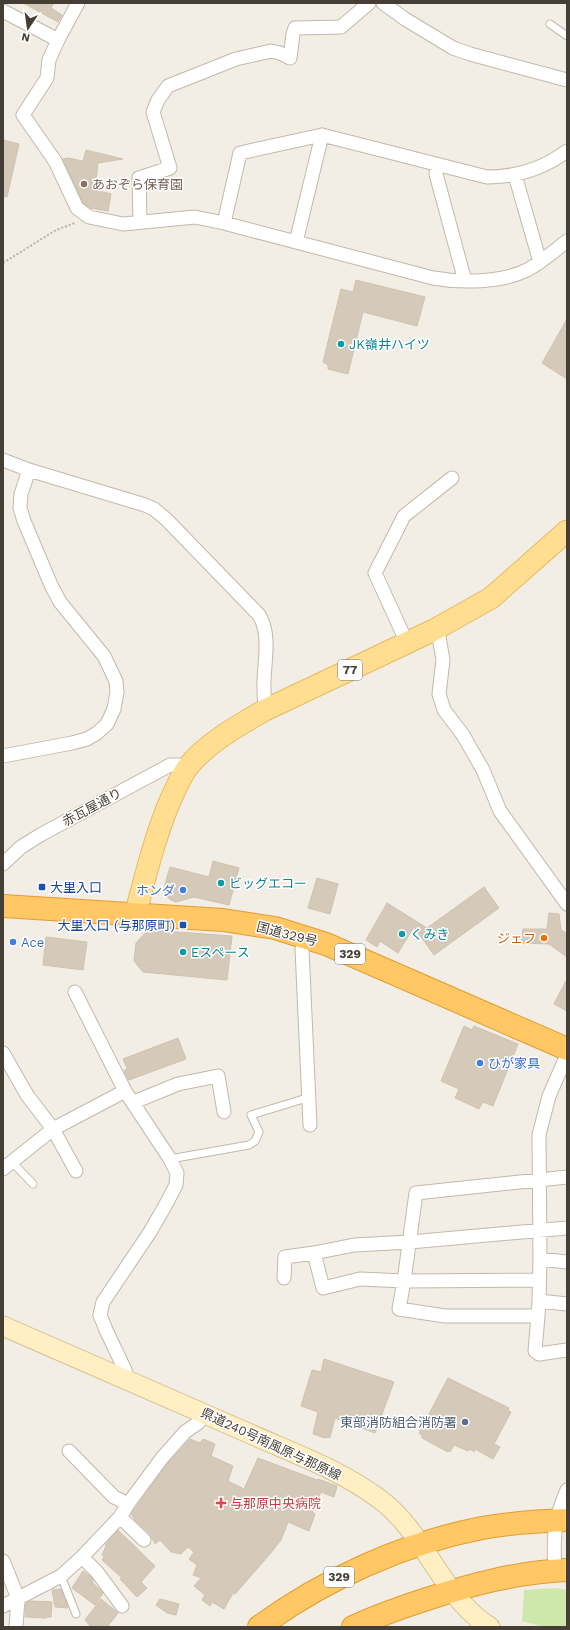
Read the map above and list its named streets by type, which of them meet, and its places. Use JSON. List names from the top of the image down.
{
  "streets": {
    "highway": ["国道329号", "329"],
    "main road": ["77", "県道240号南風原与那原線"],
    "street": ["赤瓦屋通り"]
  },
  "crossings": [
    ["77", "赤瓦屋通り"],
    ["77", "国道329号"],
    ["329", "県道240号南風原与那原線"]
  ],
  "places": {
    "other": [
      "あおぞら保育園",
      "JK嶺井ハイツ",
      "ビッグエコー",
      "ホンダ",
      "くみき",
      "ジェフ",
      "Ace",
      "Eスペース",
      "ひが家具",
      "東部消防組合消防署"
    ],
    "transit": ["大里入口", "大里入口 (与那原町)"],
    "health": ["与那原中央病院"]
  },
  "north": "bottom"
}
